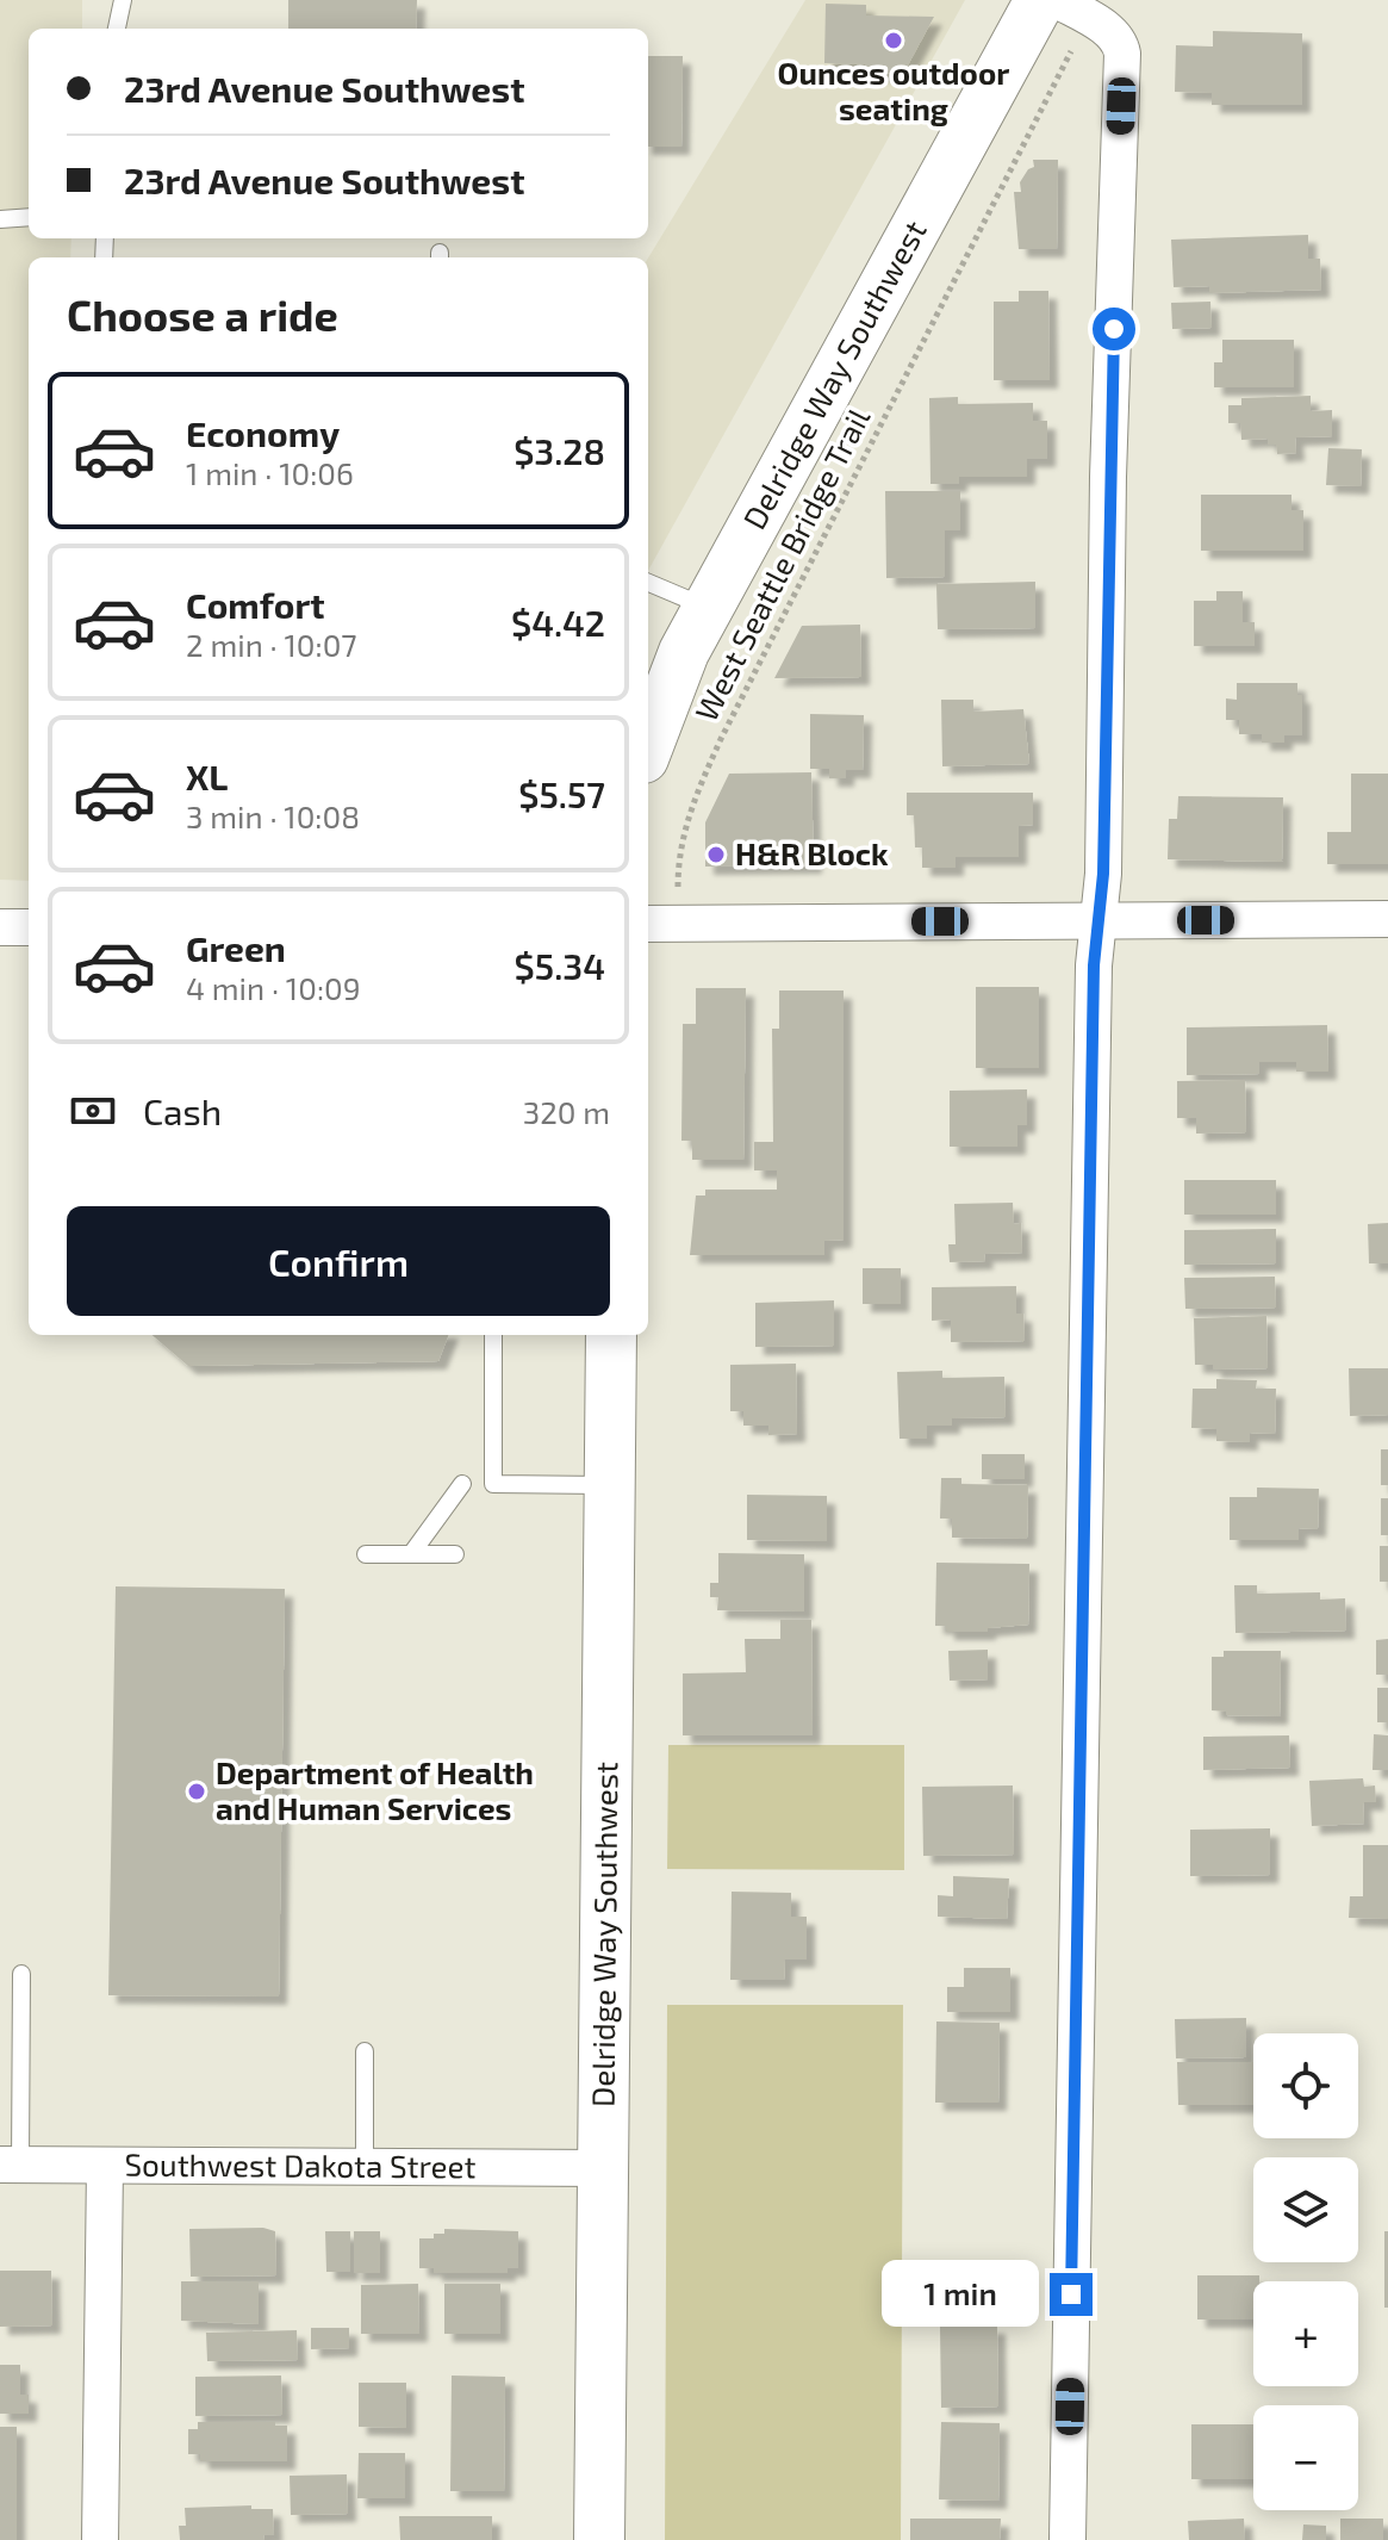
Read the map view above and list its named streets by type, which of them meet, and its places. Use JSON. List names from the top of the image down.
{
  "streets": {
    "main road": ["Delridge Way Southwest"],
    "street": ["Southwest Dakota Street"],
    "path": ["West Seattle Bridge Trail"]
  },
  "crossings": [
    ["Delridge Way Southwest", "Southwest Dakota Street"]
  ],
  "places": ["Ounces outdoor seating", "H&R Block", "Department of Health and Human Services"],
  "page": {
    "banner": ["23rd Avenue Southwest", "23rd Avenue Southwest"],
    "heading": "Choose a ride",
    "list": [
      {
        "name": "Economy",
        "note": "1 min · 10:06",
        "value": "$3.28"
      },
      {
        "name": "Comfort",
        "note": "2 min · 10:07",
        "value": "$4.42"
      },
      {
        "name": "XL",
        "note": "3 min · 10:08",
        "value": "$5.57"
      },
      {
        "name": "Green",
        "note": "4 min · 10:09",
        "value": "$5.34"
      }
    ],
    "pay": ["Cash", "320 m"],
    "buttons": "Confirm",
    "map_buttons": ["+", "−"],
    "bubble": "1 min"
  }
}
